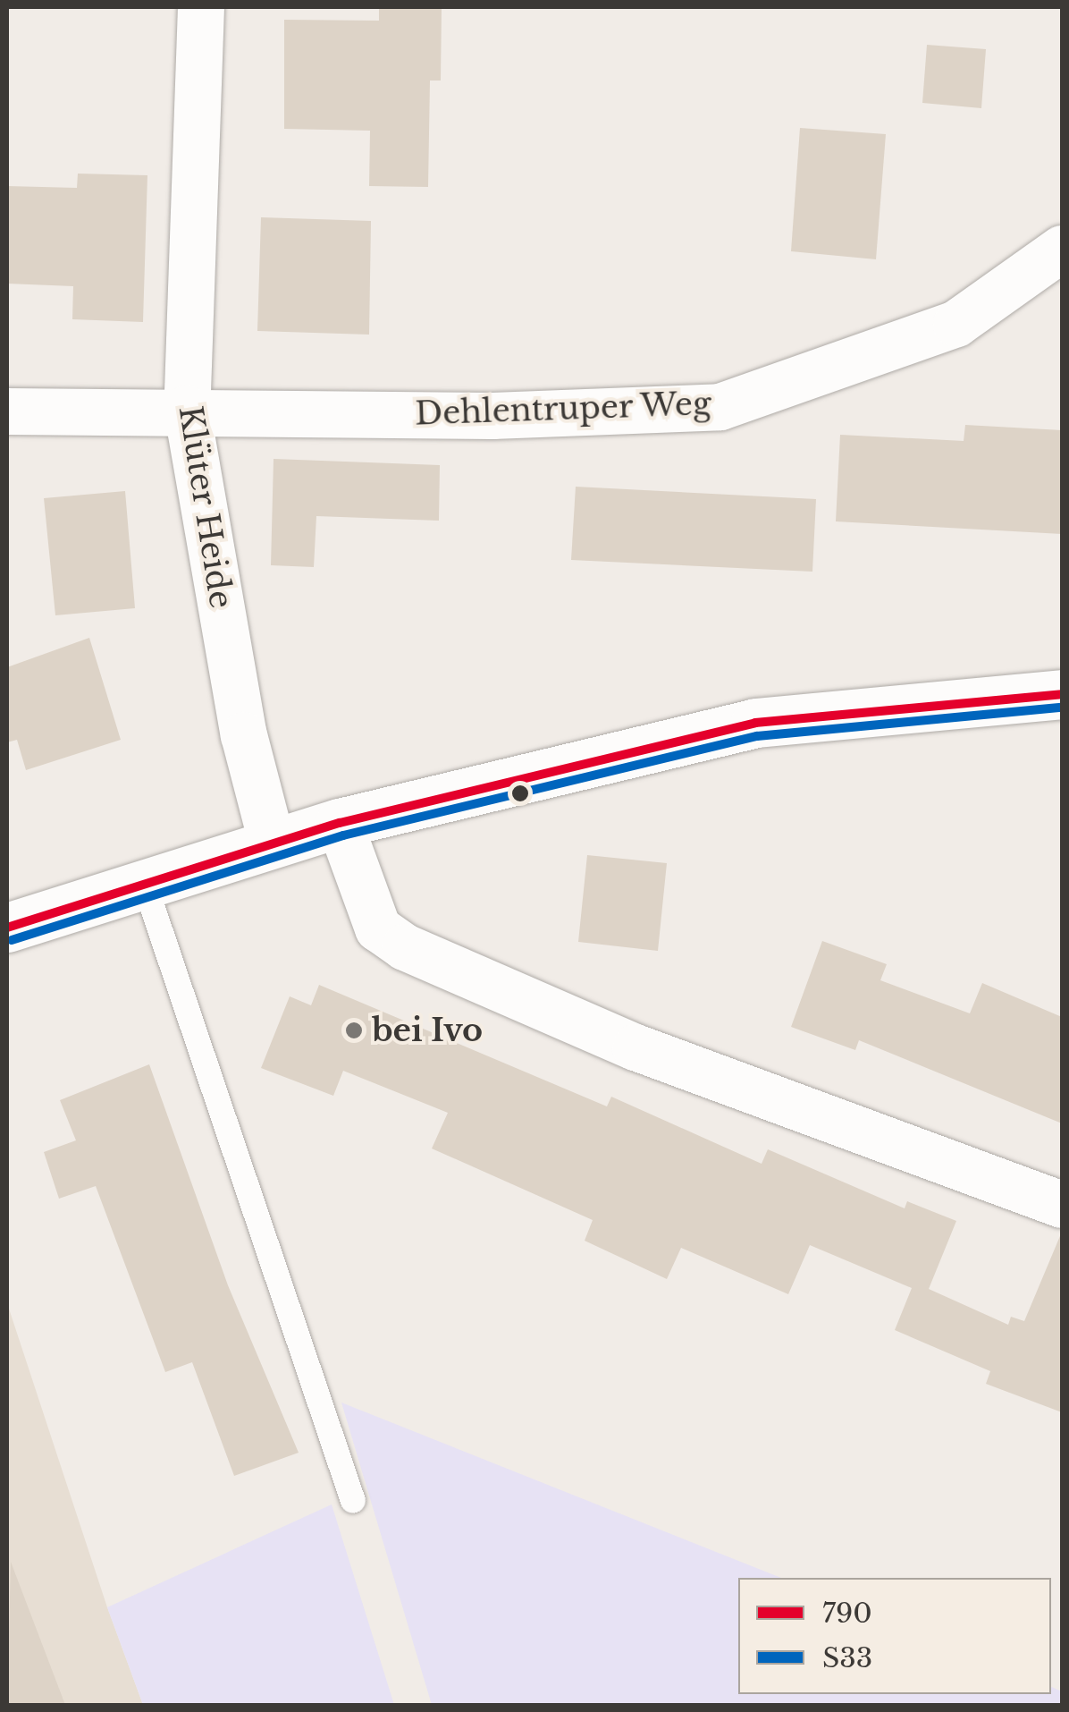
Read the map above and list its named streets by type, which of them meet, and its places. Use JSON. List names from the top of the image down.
{
  "streets": {
    "street": ["Dehlentruper Weg", "Klüter Heide"]
  },
  "crossings": [
    ["Dehlentruper Weg", "Klüter Heide"]
  ],
  "places": ["bei Ivo"],
  "lines": ["transit line 790", "transit line S33"],
  "legend": ["790", "S33"]
}
